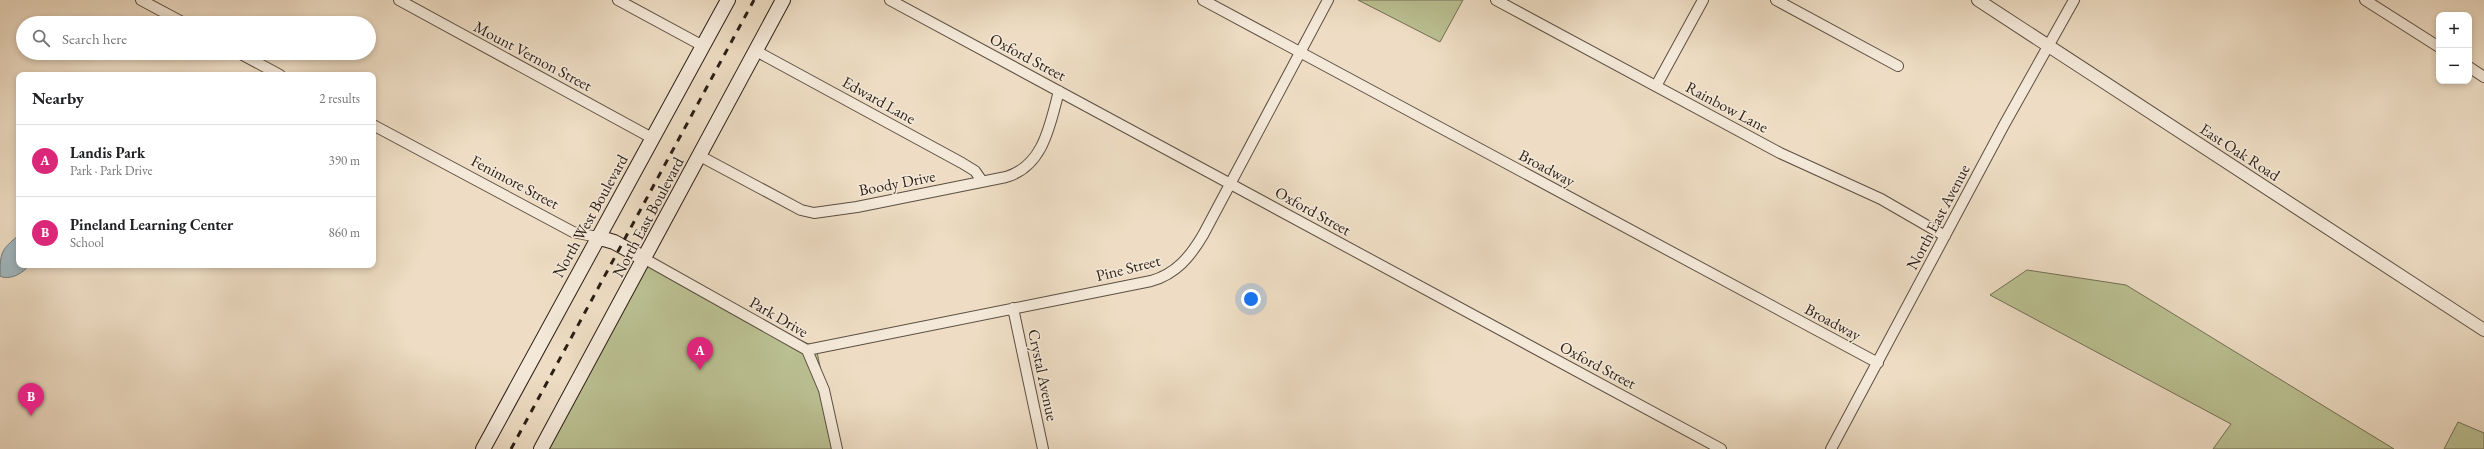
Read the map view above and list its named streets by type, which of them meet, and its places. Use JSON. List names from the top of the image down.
{
  "streets": {
    "main road": ["Fenimore Street", "North West Boulevard", "North East Boulevard"],
    "street": [
      "Mount Vernon Street",
      "Oxford Street",
      "Edward Lane",
      "Rainbow Lane",
      "East Oak Road",
      "Broadway",
      "Boody Drive",
      "North East Avenue",
      "Pine Street",
      "Park Drive",
      "Crystal Avenue"
    ]
  },
  "crossings": [
    ["Mount Vernon Street", "North West Boulevard"],
    ["Oxford Street", "Boody Drive"],
    ["Oxford Street", "Pine Street"],
    ["Edward Lane", "Boody Drive"],
    ["Edward Lane", "North East Boulevard"],
    ["Rainbow Lane", "North East Avenue"],
    ["East Oak Road", "North East Avenue"],
    ["Broadway", "North East Avenue"],
    ["Broadway", "Pine Street"],
    ["Fenimore Street", "North West Boulevard"],
    ["Fenimore Street", "North East Boulevard"],
    ["Fenimore Street", "Park Drive"],
    ["Boody Drive", "North East Boulevard"],
    ["North East Boulevard", "Park Drive"],
    ["Pine Street", "Park Drive"],
    ["Pine Street", "Crystal Avenue"]
  ],
  "page": {
    "map_buttons": ["+", "−"],
    "search": "Search here",
    "heading": ["Nearby", "2 results"],
    "list": [
      {
        "mark": "A",
        "name": "Landis Park",
        "note": "Park · Park Drive",
        "value": "390 m"
      },
      {
        "mark": "B",
        "name": "Pineland Learning Center",
        "note": "School",
        "value": "860 m"
      }
    ],
    "pins": ["A", "B"]
  }
}
